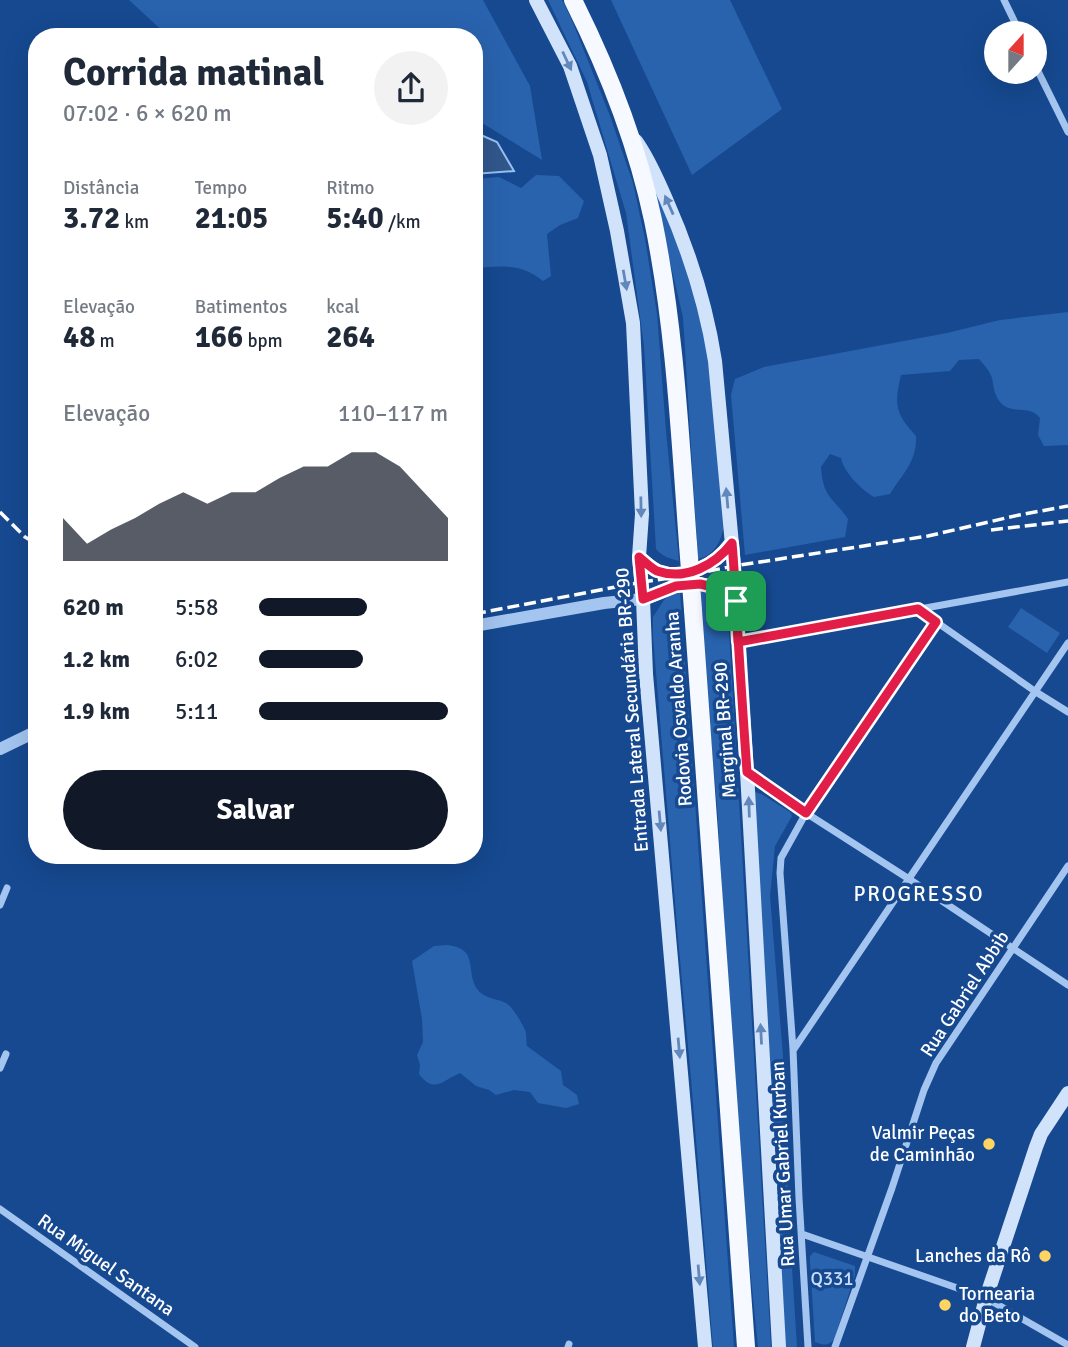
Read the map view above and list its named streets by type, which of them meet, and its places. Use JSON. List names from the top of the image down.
{
  "streets": {
    "highway": ["Rodovia Osvaldo Aranha"],
    "main road": ["Entrada Lateral Secundária BR-290", "Marginal BR-290"],
    "street": ["Rua Gabriel Abbib", "Rua Umar Gabriel Kurban", "Rua Miguel Santana"]
  },
  "crossings": [
    ["Rodovia Osvaldo Aranha", "Marginal BR-290"]
  ],
  "one_way": ["Entrada Lateral Secundária BR-290", "Marginal BR-290"],
  "districts": ["PROGRESSO"],
  "parks": ["Q331"],
  "places": ["Valmir Peças de Caminhão", "Lanches da Rô", "Tornearia do Beto"],
  "north": "top",
  "page": {
    "heading": ["Corrida matinal", "07:02 · 6 × 620 m"],
    "stats": [
      ["Distância", "3.72 km"],
      ["Tempo", "21:05"],
      ["Ritmo", "5:40 /km"],
      ["Elevação", "48 m"],
      ["Batimentos", "166 bpm"],
      ["kcal", "264"]
    ],
    "chart": ["Elevação", "110–117 m"],
    "list": [
      {
        "name": "620 m",
        "note": "5:58"
      },
      {
        "name": "1.2 km",
        "note": "6:02"
      },
      {
        "name": "1.9 km",
        "note": "5:11"
      }
    ],
    "buttons": "Salvar"
  }
}
